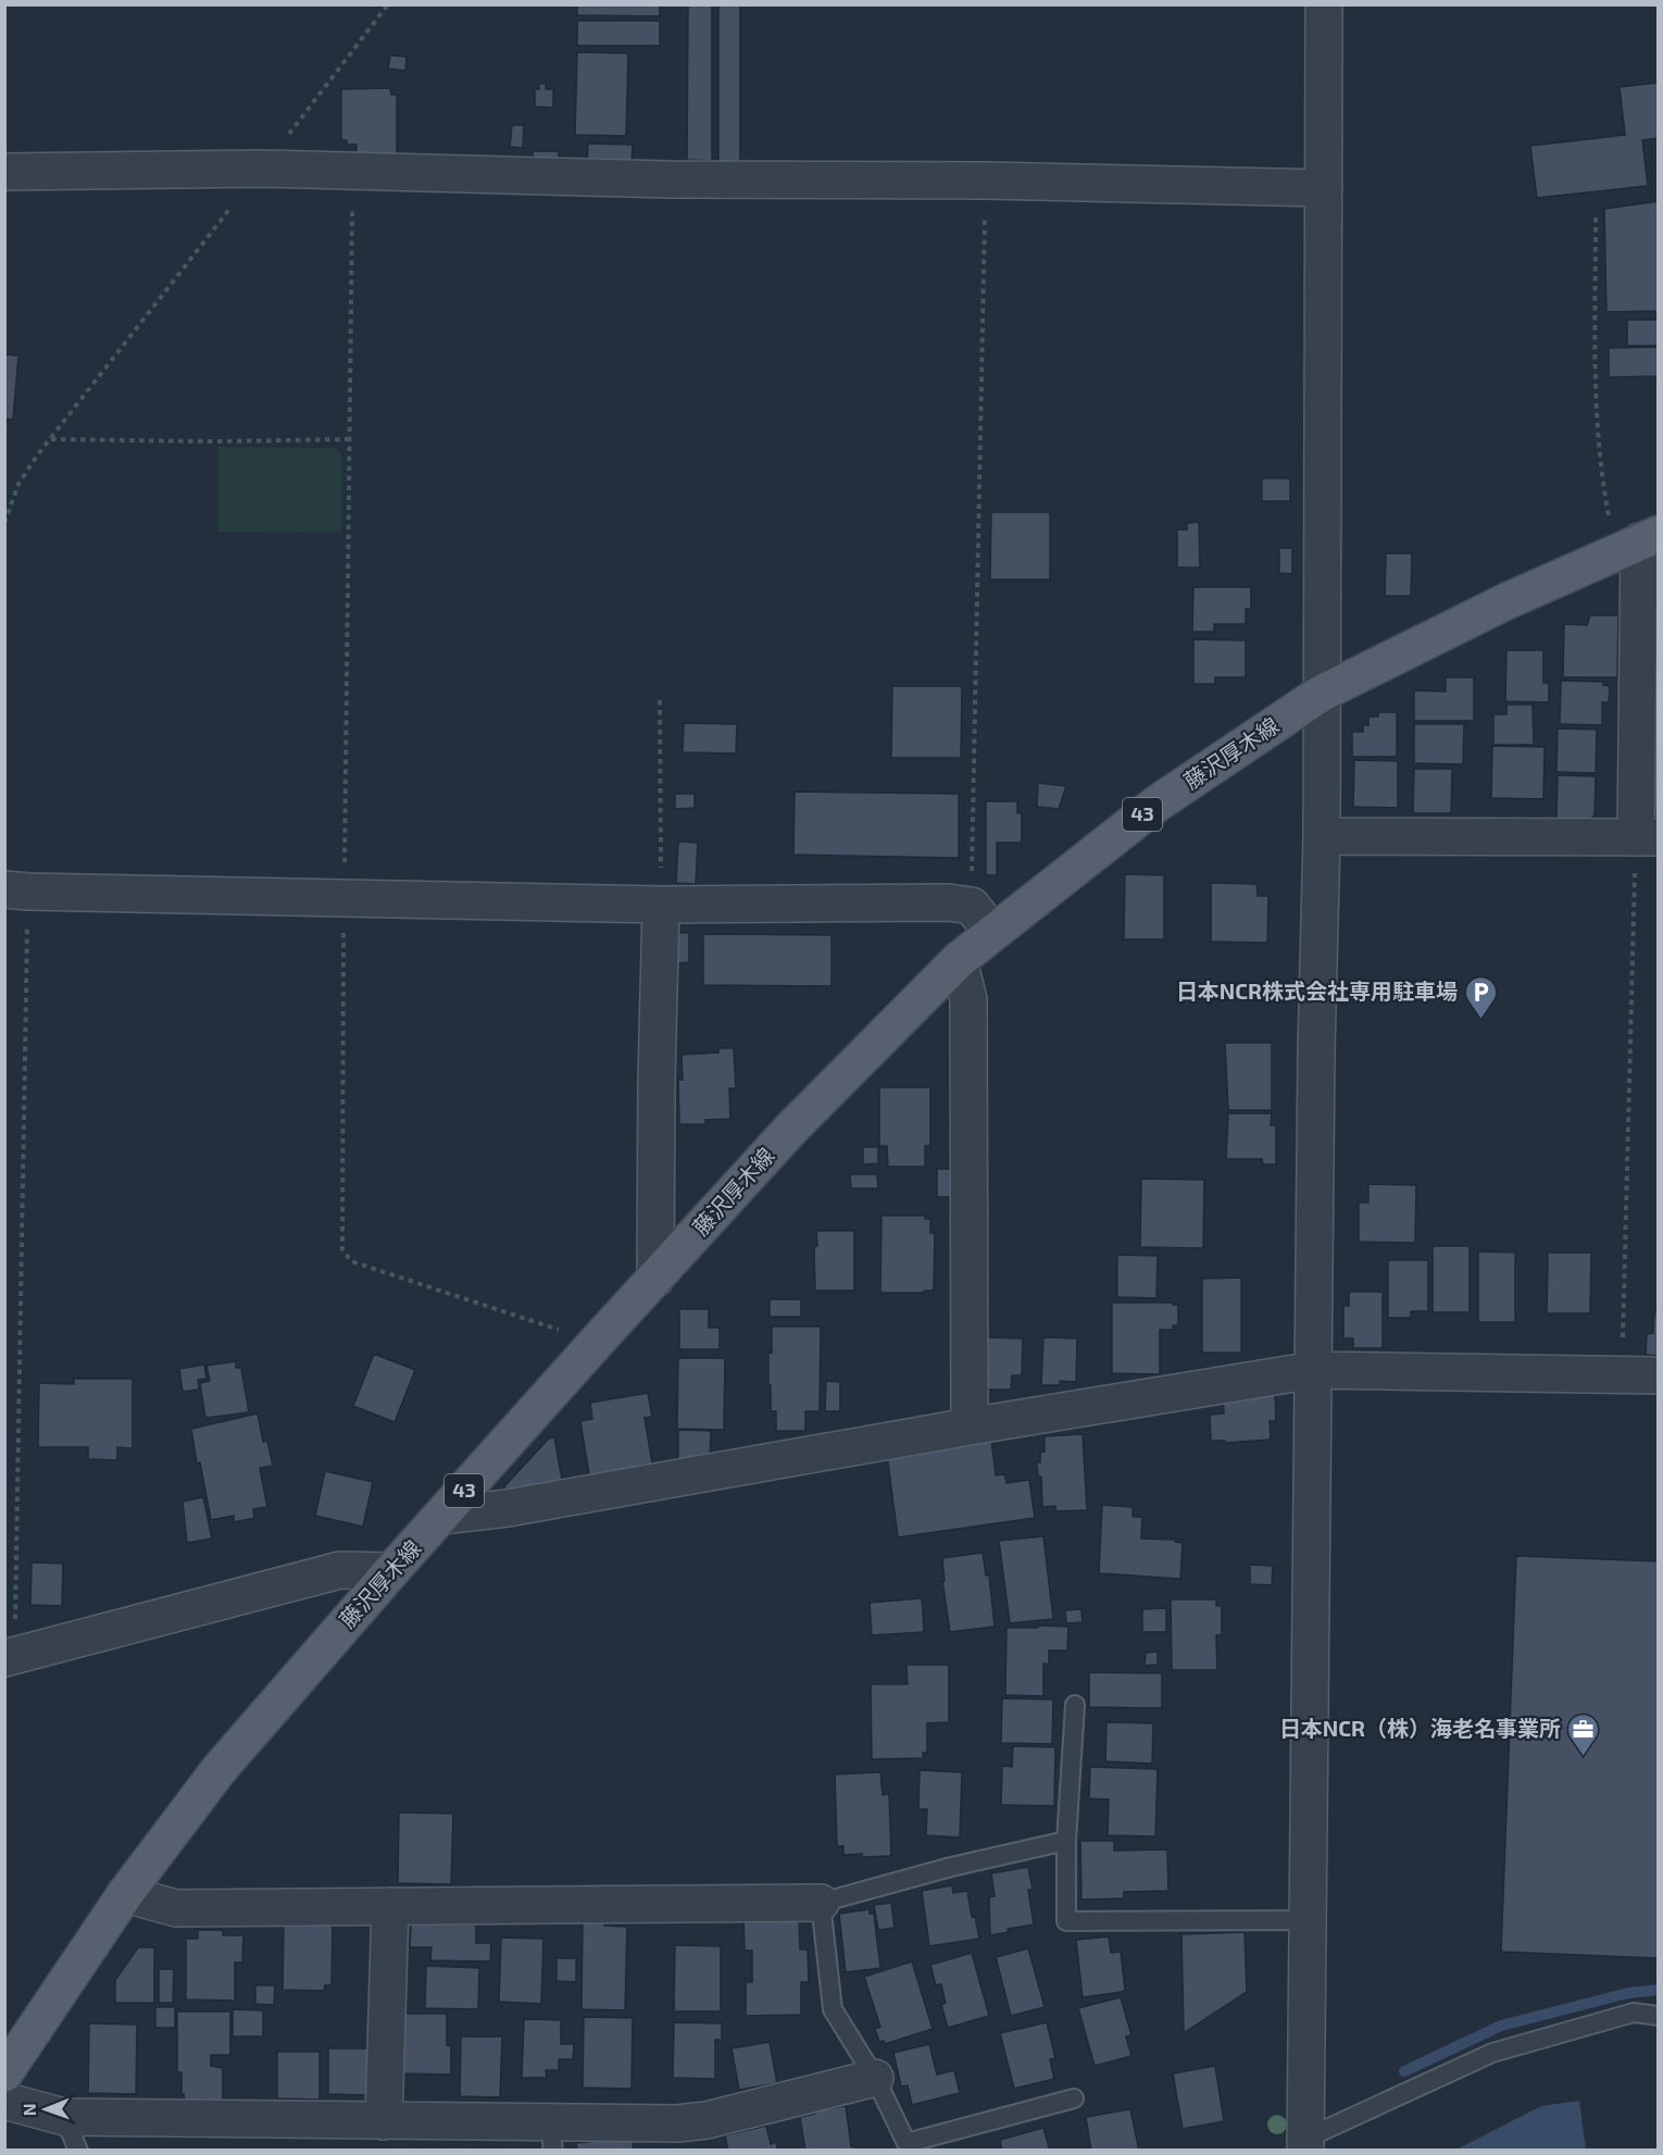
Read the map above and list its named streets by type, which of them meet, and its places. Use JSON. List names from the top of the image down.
{
  "streets": {
    "main road": ["藤沢厚木線", "43"]
  },
  "places": {
    "parking": ["日本NCR株式会社専用駐車場"],
    "office": ["日本NCR（株）海老名事業所"]
  },
  "north": "left"
}
